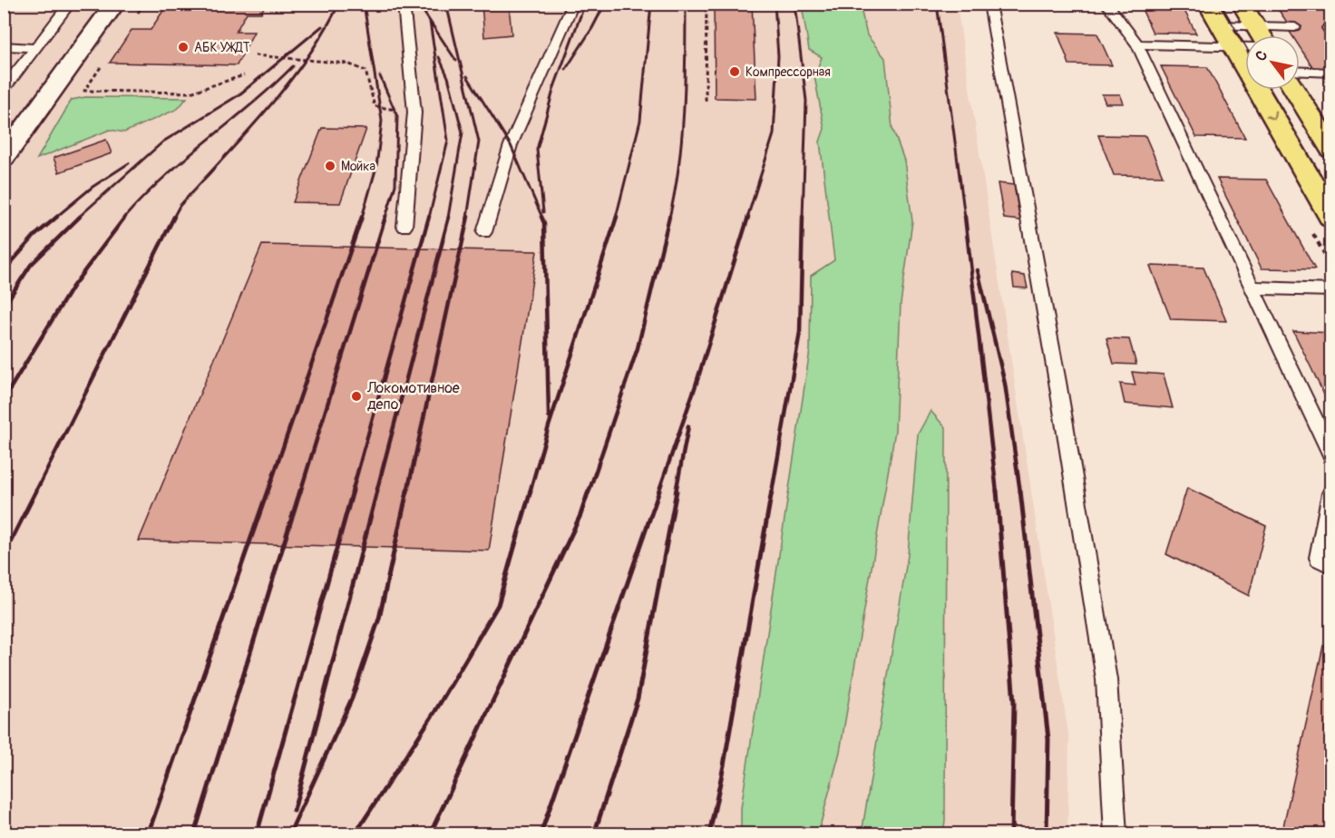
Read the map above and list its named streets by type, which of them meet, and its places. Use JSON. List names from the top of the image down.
{
  "places": [
    "АБК УЖДТ",
    "Компрессорная",
    "Мойка",
    "Локомотивное депо"
  ],
  "north": "top left"
}
